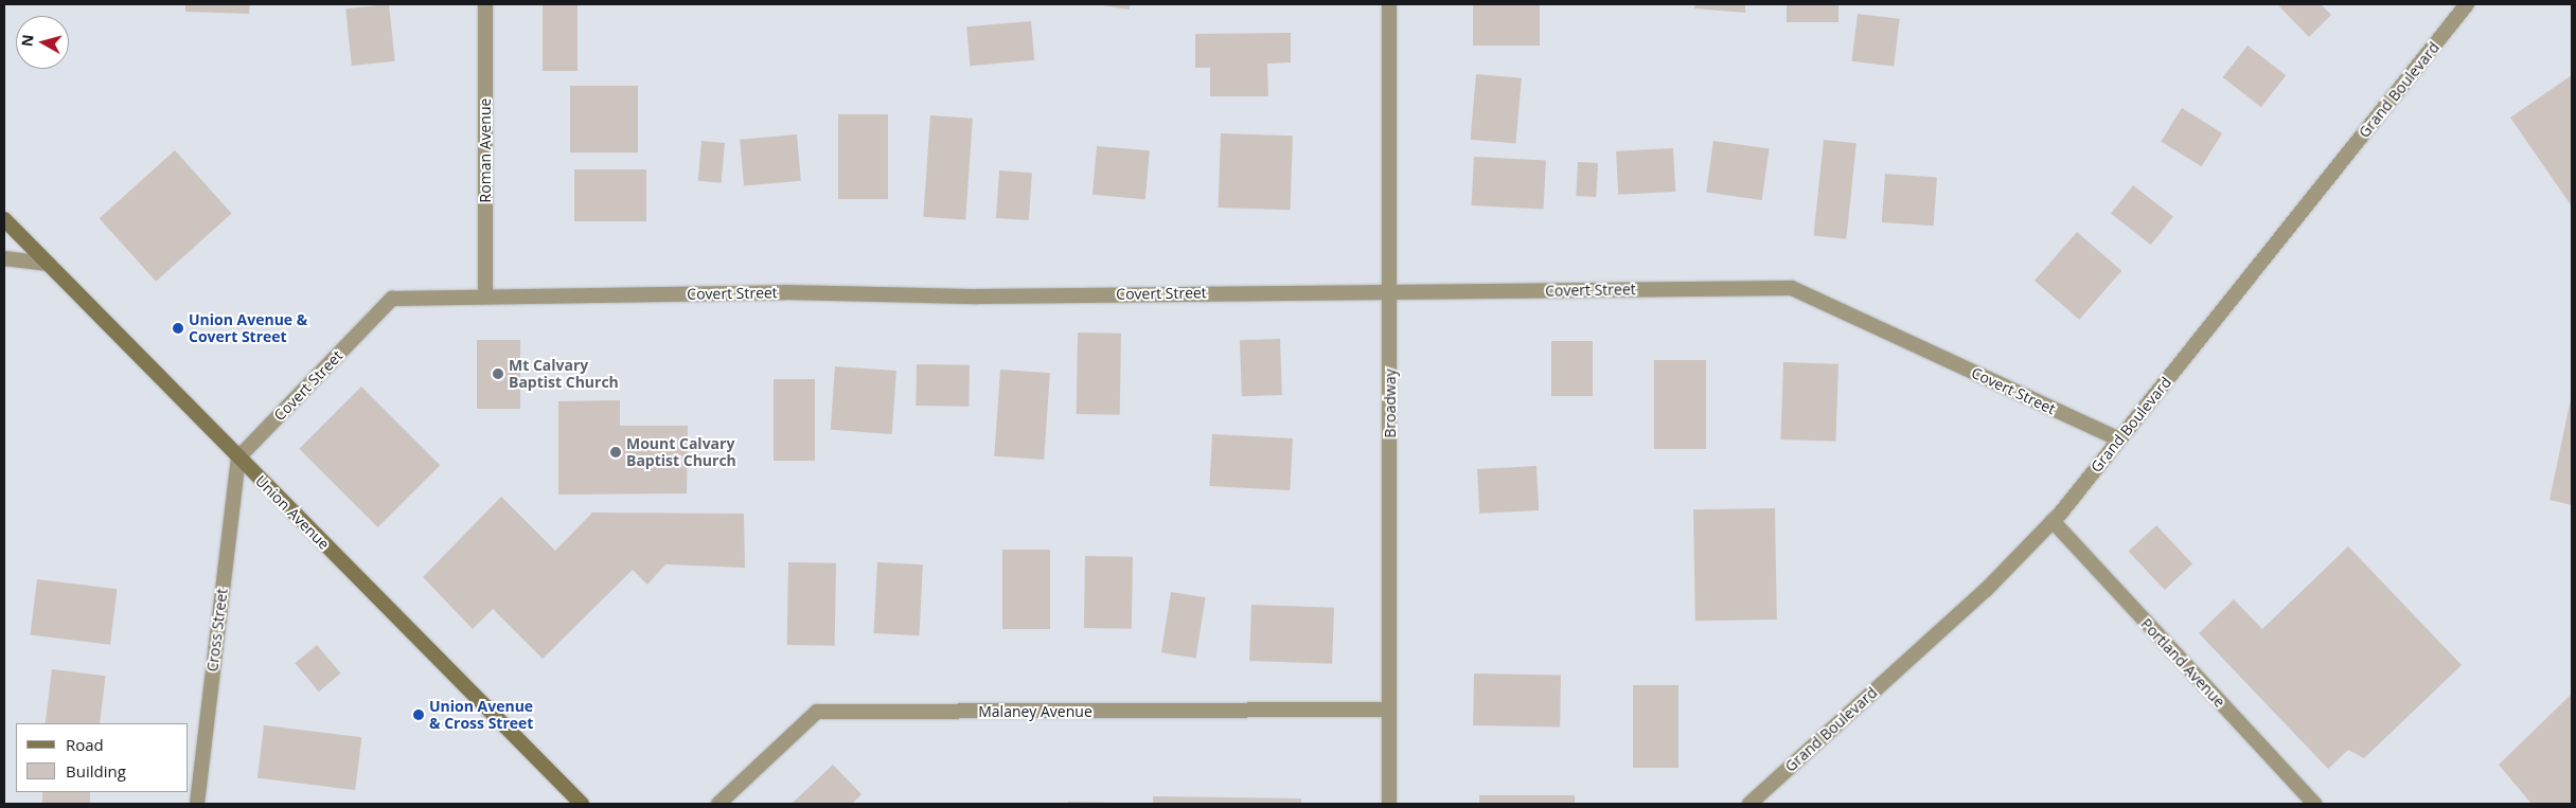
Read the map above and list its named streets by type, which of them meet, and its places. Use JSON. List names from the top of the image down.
{
  "streets": {
    "main road": ["Union Avenue"],
    "street": [
      "Grand Boulevard",
      "Roman Avenue",
      "Covert Street",
      "Broadway",
      "Cross Street",
      "Portland Avenue",
      "Malaney Avenue"
    ]
  },
  "crossings": [
    ["Grand Boulevard", "Covert Street"],
    ["Grand Boulevard", "Portland Avenue"],
    ["Roman Avenue", "Covert Street"],
    ["Covert Street", "Broadway"],
    ["Covert Street", "Union Avenue"],
    ["Covert Street", "Cross Street"],
    ["Broadway", "Malaney Avenue"],
    ["Union Avenue", "Cross Street"]
  ],
  "places": [
    "Union Avenue & Covert Street",
    "Mt Calvary Baptist Church",
    "Mount Calvary Baptist Church",
    "Union Avenue & Cross Street"
  ],
  "legend": ["Road", "Building"],
  "north": "left"
}
